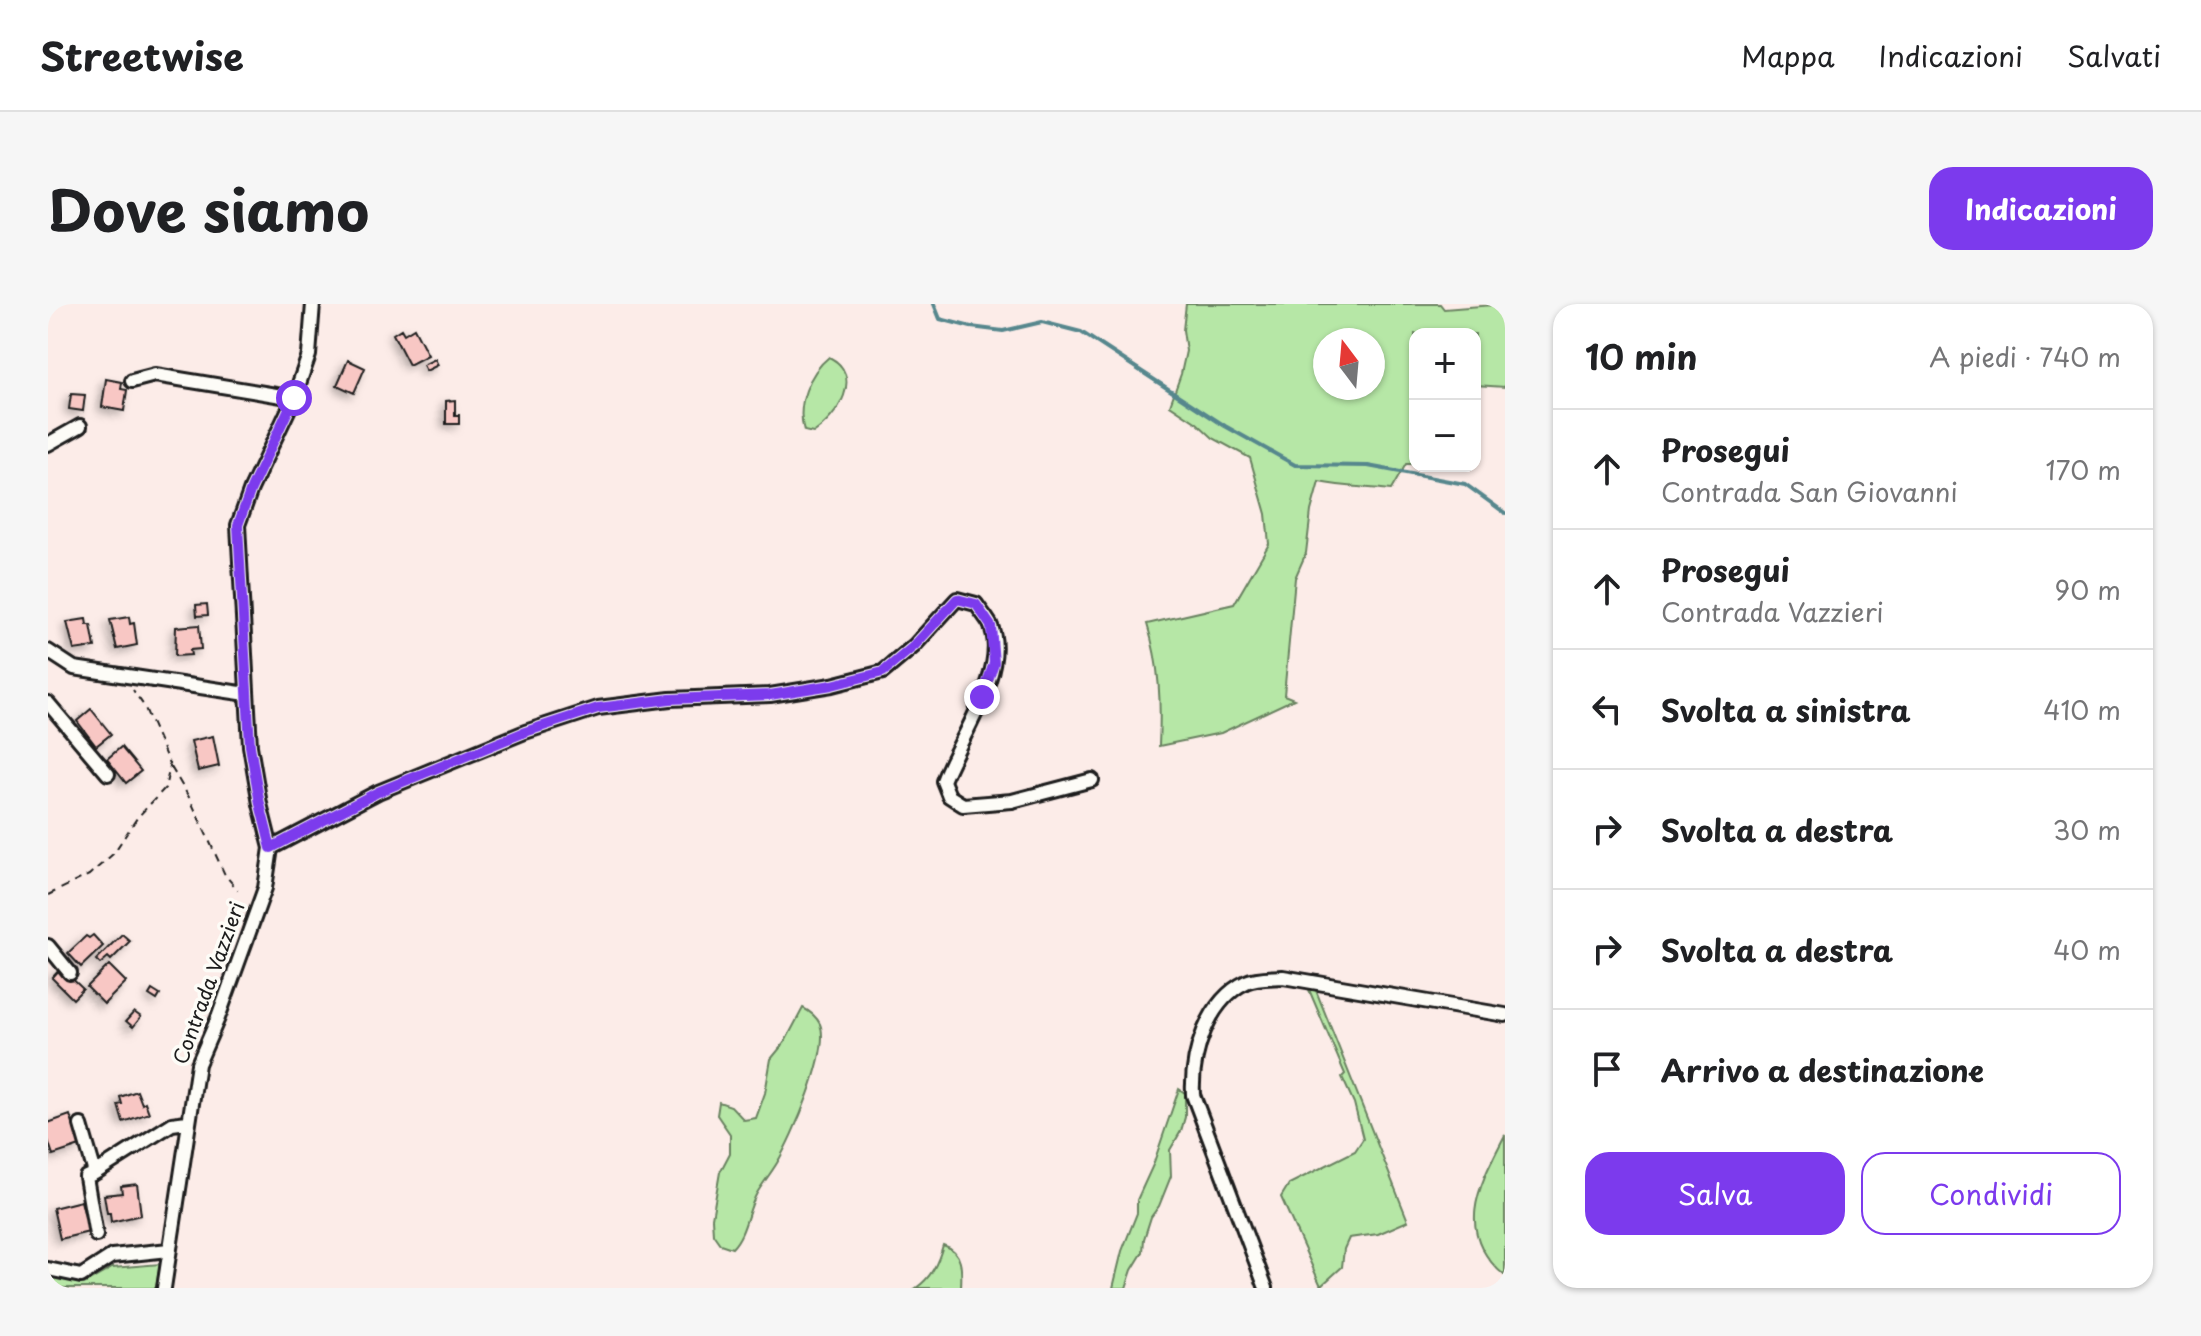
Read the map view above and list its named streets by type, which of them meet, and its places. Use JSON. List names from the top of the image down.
{
  "streets": {
    "street": ["Contrada Vazzieri"]
  },
  "north": "top",
  "page": {
    "header": "Streetwise",
    "nav": ["Mappa", "Indicazioni", "Salvati"],
    "title": "Dove siamo",
    "buttons": [
      "Indicazioni",
      ["Salva", "Condividi"]
    ],
    "heading": ["10 min", "A piedi · 740 m"],
    "map_buttons": ["+", "−"],
    "list": [
      ["Prosegui", "Contrada San Giovanni", "170 m"],
      ["Prosegui", "Contrada Vazzieri", "90 m"],
      ["Svolta a sinistra", "410 m"],
      ["Svolta a destra", "30 m"],
      ["Svolta a destra", "40 m"],
      "Arrivo a destinazione"
    ]
  }
}
